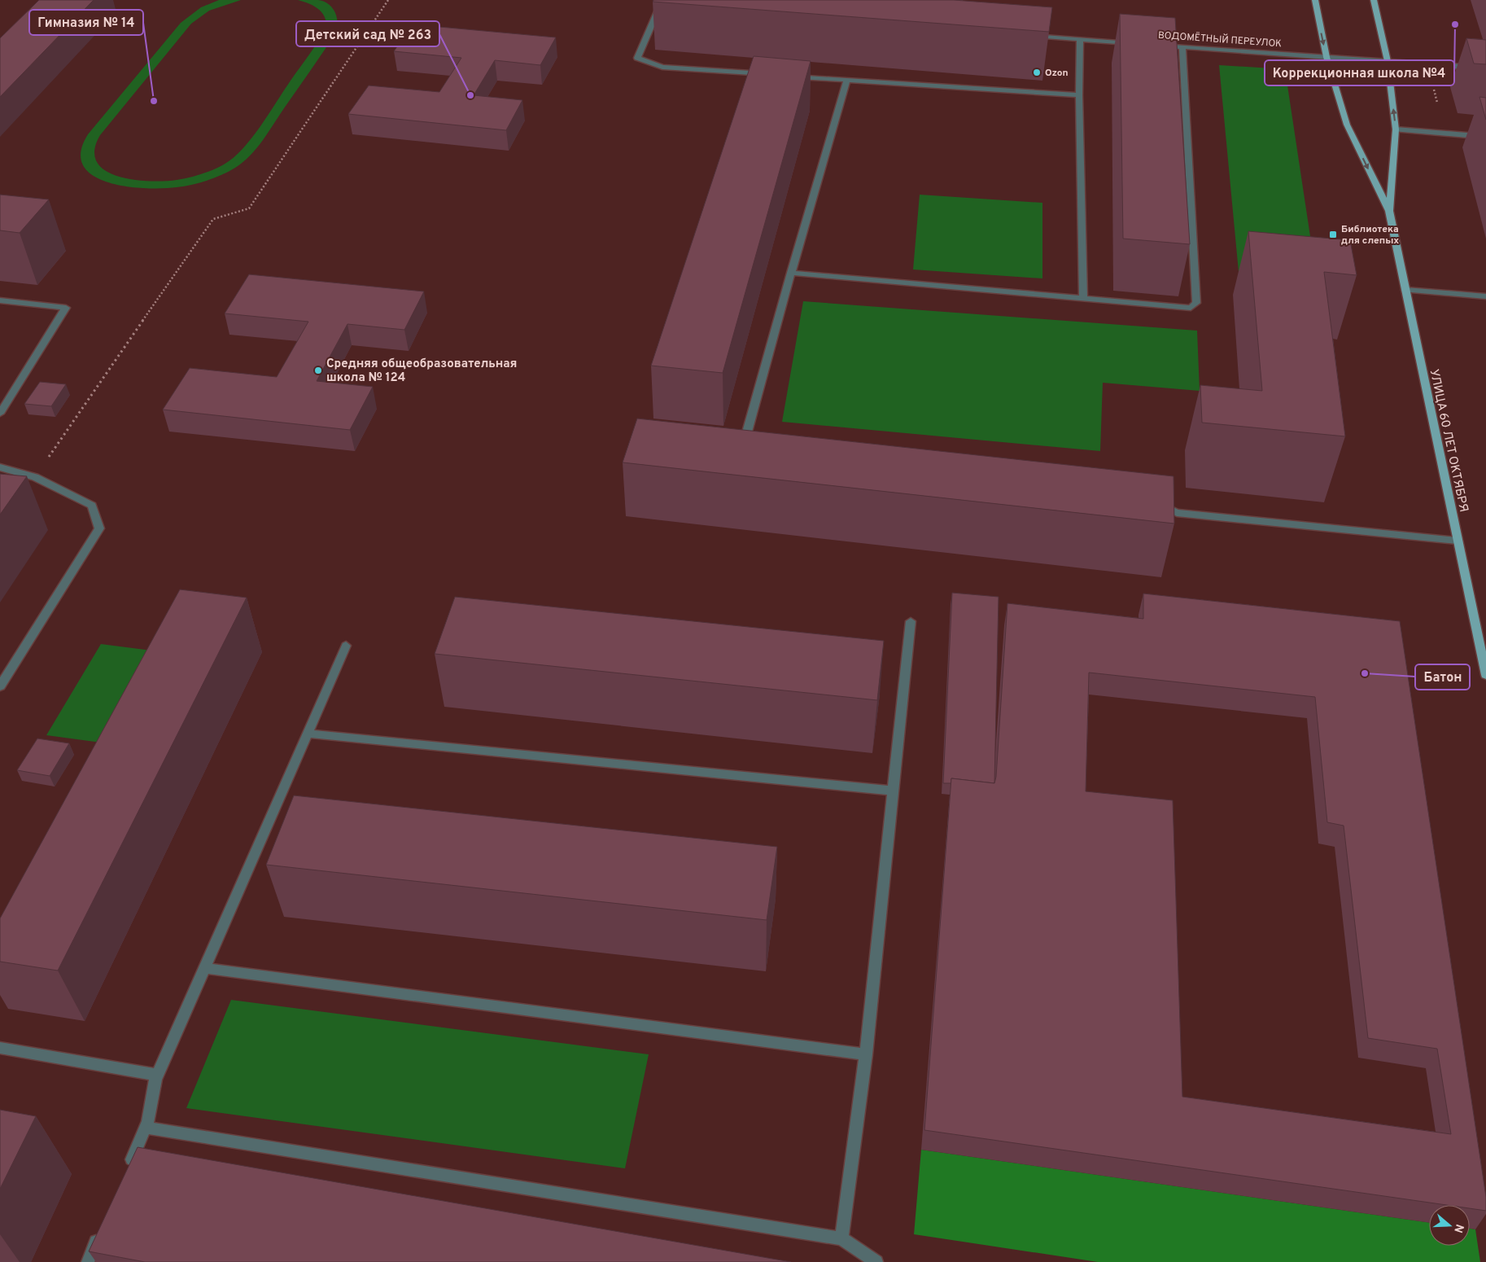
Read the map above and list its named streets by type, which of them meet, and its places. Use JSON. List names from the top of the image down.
{
  "streets": {
    "main road": ["УЛИЦА 60 ЛЕТ ОКТЯБРЯ"],
    "street": ["ВОДОМЁТНЫЙ ПЕРЕУЛОК"]
  },
  "crossings": [
    ["ВОДОМЁТНЫЙ ПЕРЕУЛОК", "УЛИЦА 60 ЛЕТ ОКТЯБРЯ"]
  ],
  "places": {
    "other": [
      "Коррекционная школа №4",
      "Ozon",
      "Детский сад № 263",
      "Гимназия № 14",
      "Средняя общеобразовательная школа № 124",
      "Батон"
    ],
    "transit": ["Библиотека для слепых"]
  },
  "north": "right"
}
